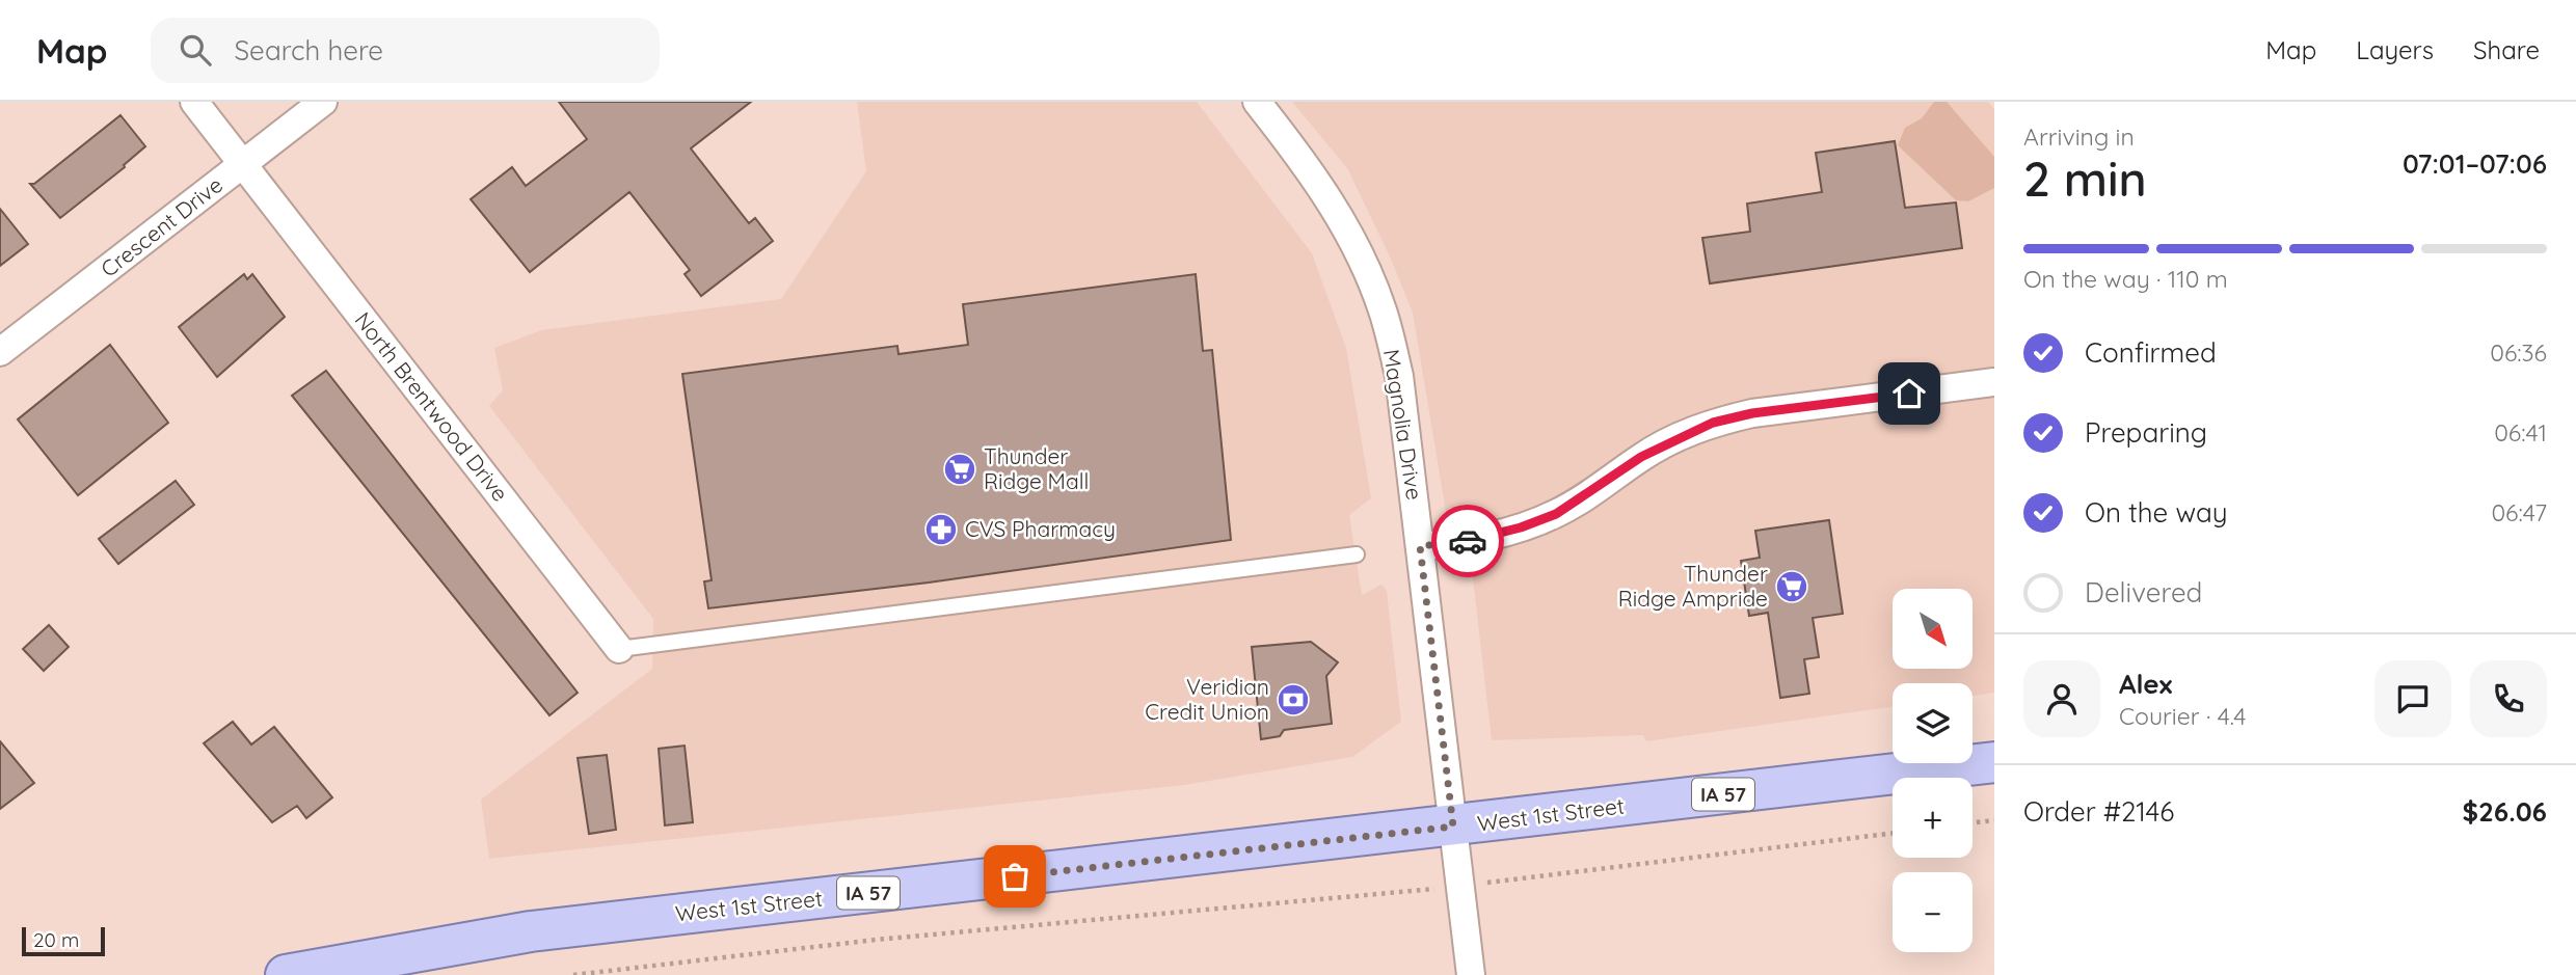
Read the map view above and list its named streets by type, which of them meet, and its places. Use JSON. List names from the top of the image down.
{
  "streets": {
    "main road": ["IA 57", "West 1st Street"],
    "street": ["Crescent Drive", "North Brentwood Drive", "Magnolia Drive"]
  },
  "crossings": [
    ["Crescent Drive", "North Brentwood Drive"],
    ["Magnolia Drive", "West 1st Street"]
  ],
  "places": {
    "supermarket": ["Thunder Ridge Mall", "Thunder Ridge Ampride"],
    "pharmacy": ["CVS Pharmacy"],
    "bank": ["Veridian Credit Union"]
  },
  "scale_bar": "20 m",
  "north": "bottom right",
  "page": {
    "header": "Map",
    "search": "Search here",
    "nav": ["Map", "Layers", "Share"],
    "heading": ["2 min", "Arriving in", "07:01–07:06"],
    "panel": [
      "Alex",
      "Courier · 4.4",
      "Order #2146",
      "$26.06"
    ],
    "bar": "On the way · 110 m",
    "list": [
      ["Confirmed", "06:36"],
      ["Preparing", "06:41"],
      ["On the way", "06:47"],
      "Delivered"
    ],
    "map_buttons": ["+", "−"],
    "scale": "20 m"
  }
}
